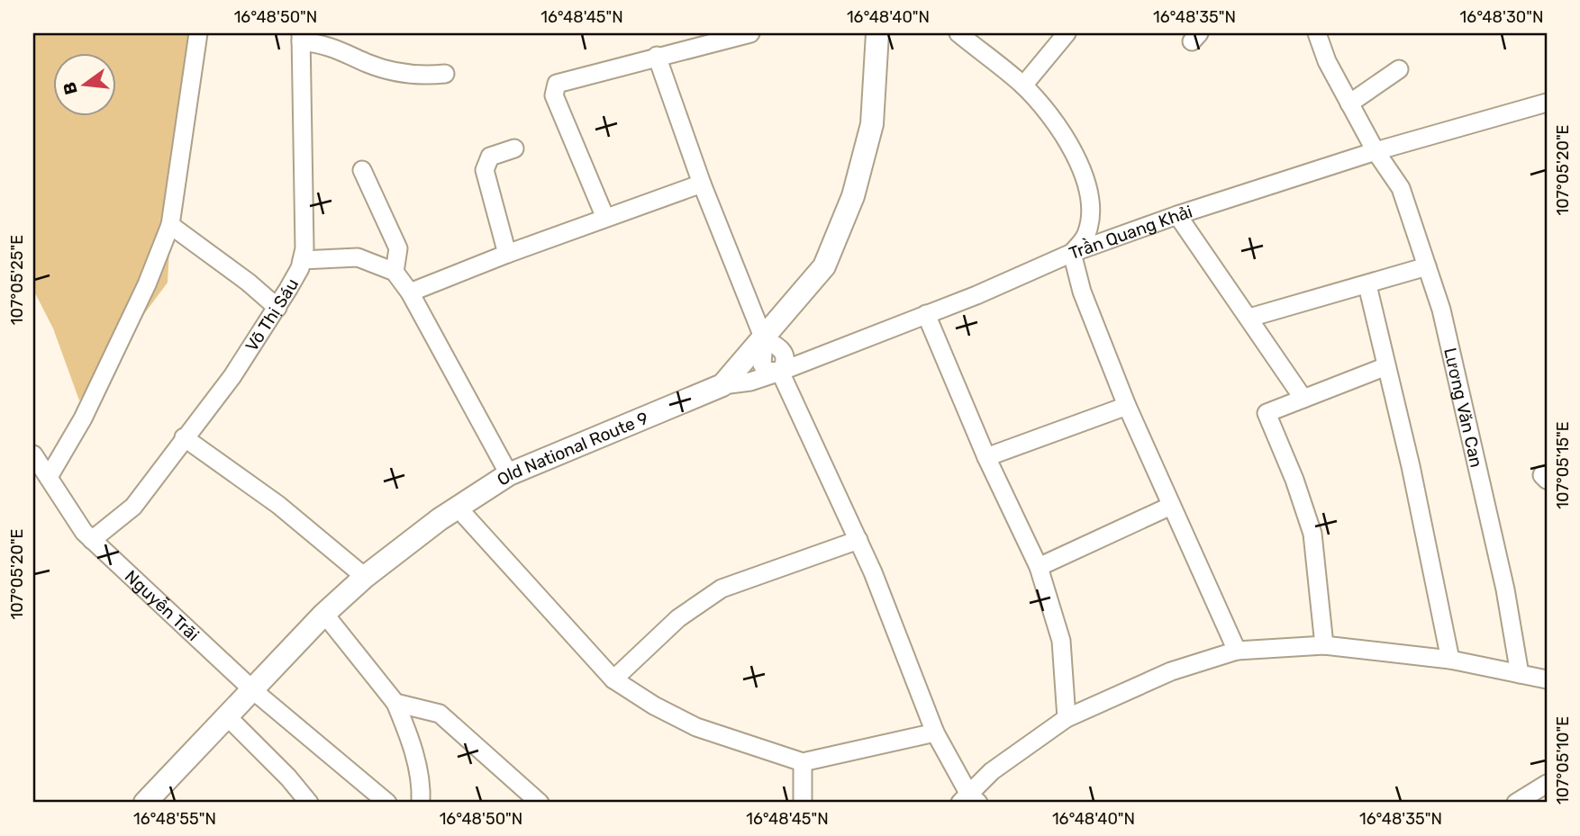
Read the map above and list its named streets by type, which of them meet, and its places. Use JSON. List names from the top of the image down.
{
  "streets": {
    "main road": ["Old National Route 9"],
    "street": [
      "Trần Quang Khải",
      "Võ Thị Sáu",
      "Lương Văn Can",
      "Nguyễn Trãi"
    ]
  },
  "crossings": [
    ["Trần Quang Khải", "Lương Văn Can"],
    ["Trần Quang Khải", "Old National Route 9"],
    ["Võ Thị Sáu", "Nguyễn Trãi"],
    ["Old National Route 9", "Nguyễn Trãi"]
  ],
  "north": "left",
  "coordinates": [
    "16°48'50\"N",
    "16°48'45\"N",
    "16°48'40\"N",
    "16°48'35\"N",
    "16°48'30\"N",
    "107°05'20\"E",
    "107°05'25\"E",
    "107°05'15\"E",
    "107°05'10\"E",
    "16°48'55\"N"
  ]
}
